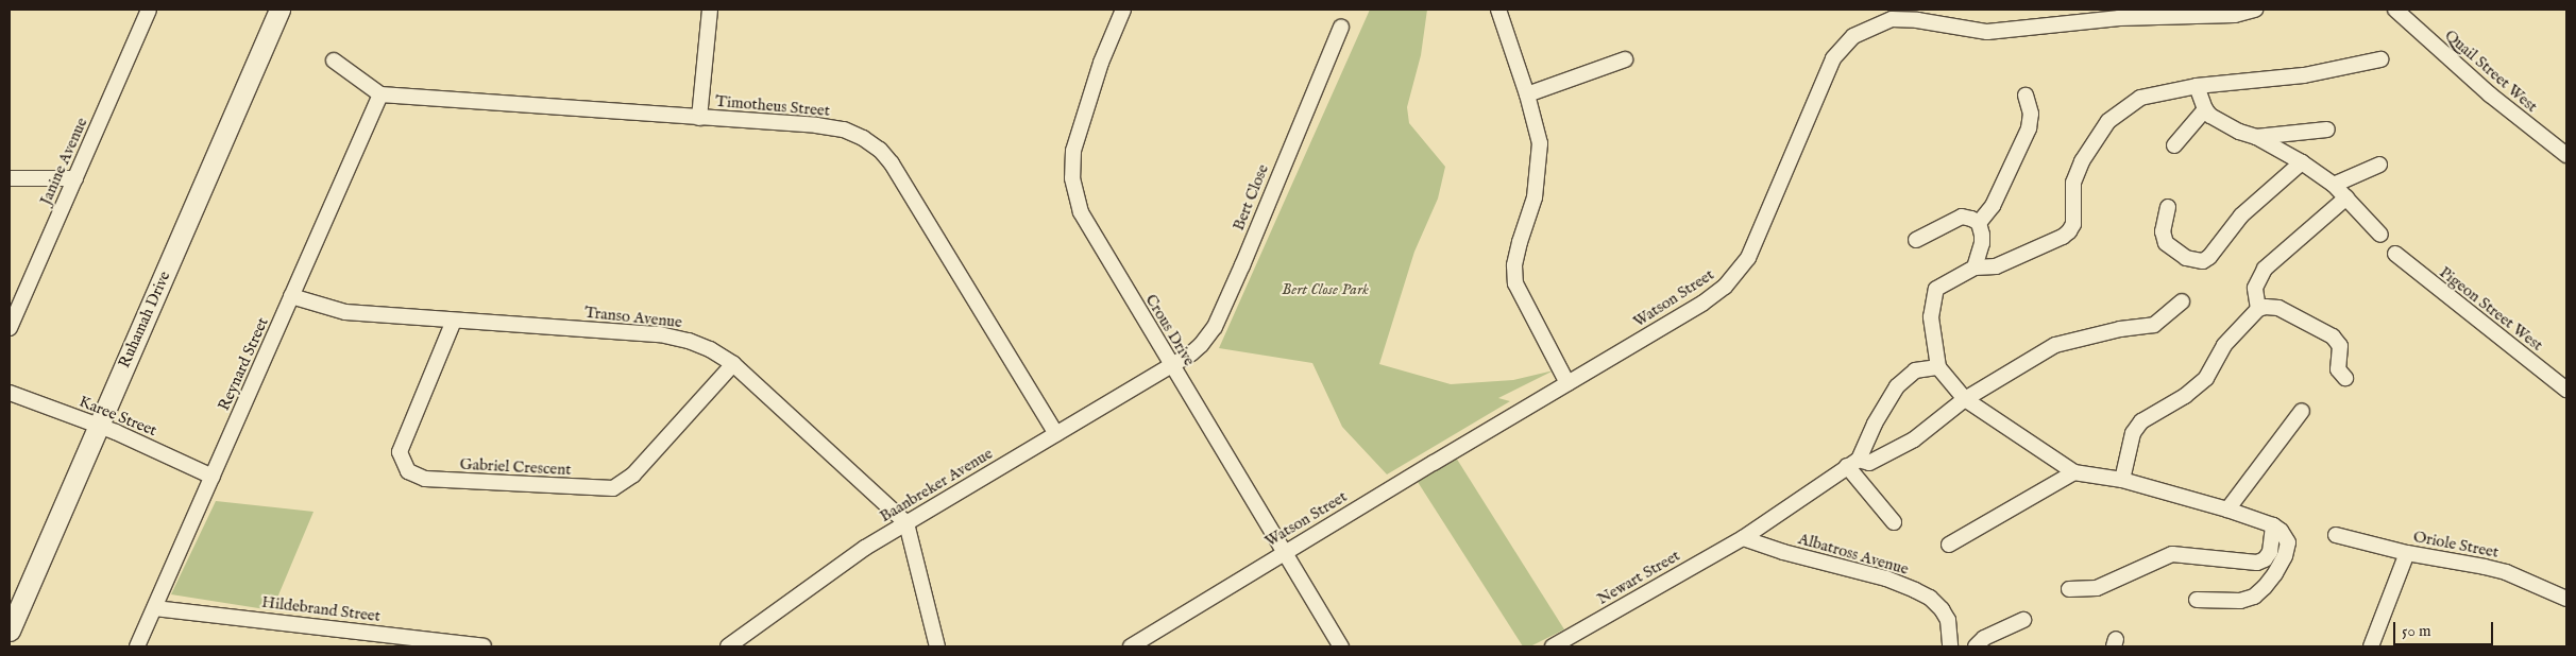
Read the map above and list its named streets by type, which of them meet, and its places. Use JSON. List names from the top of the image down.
{
  "streets": {
    "street": [
      "Quail Street West",
      "Timotheus Street",
      "Janine Avenue",
      "Bert Close",
      "Watson Street",
      "Pigeon Street West",
      "Transo Avenue",
      "Ruhamah Drive",
      "Crous Drive",
      "Reynard Street",
      "Karee Street",
      "Gabriel Crescent",
      "Baanbreker Avenue",
      "Oriole Street",
      "Albatross Avenue",
      "Newart Street",
      "Hildebrand Street"
    ]
  },
  "crossings": [
    ["Timotheus Street", "Reynard Street"],
    ["Timotheus Street", "Baanbreker Avenue"],
    ["Bert Close", "Crous Drive"],
    ["Bert Close", "Baanbreker Avenue"],
    ["Watson Street", "Crous Drive"],
    ["Transo Avenue", "Reynard Street"],
    ["Transo Avenue", "Gabriel Crescent"],
    ["Transo Avenue", "Baanbreker Avenue"],
    ["Ruhamah Drive", "Karee Street"],
    ["Crous Drive", "Baanbreker Avenue"],
    ["Reynard Street", "Karee Street"],
    ["Reynard Street", "Hildebrand Street"],
    ["Albatross Avenue", "Newart Street"]
  ],
  "parks": ["Bert Close Park"],
  "scale_bar": "50 m"
}
